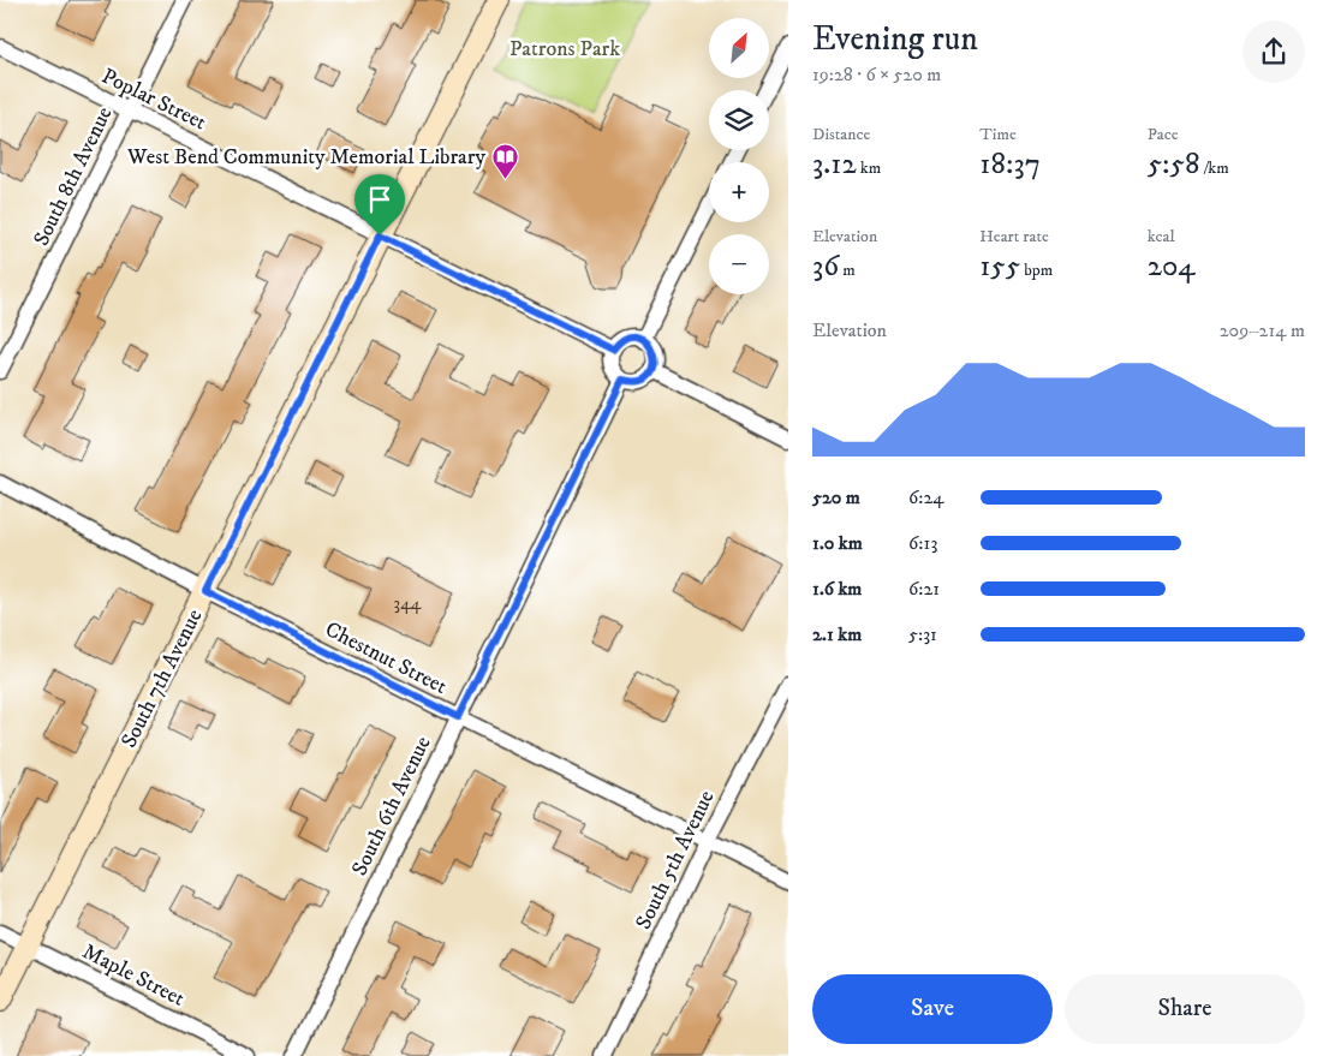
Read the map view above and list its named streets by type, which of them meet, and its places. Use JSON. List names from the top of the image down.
{
  "streets": {
    "street": [
      "Poplar Street",
      "South 8th Avenue",
      "Chestnut Street",
      "South 7th Avenue",
      "South 6th Avenue",
      "South 5th Avenue",
      "Maple Street"
    ]
  },
  "crossings": [
    ["Poplar Street", "South 8th Avenue"],
    ["Poplar Street", "South 7th Avenue"],
    ["Poplar Street", "South 6th Avenue"],
    ["Chestnut Street", "South 7th Avenue"],
    ["Chestnut Street", "South 6th Avenue"],
    ["Chestnut Street", "South 5th Avenue"],
    ["South 7th Avenue", "Maple Street"]
  ],
  "parks": ["Patrons Park"],
  "places": {
    "library": ["West Bend Community Memorial Library"]
  },
  "house_numbers": ["344"],
  "north": "top right",
  "page": {
    "heading": ["Evening run", "19:28 · 6 × 520 m"],
    "map_buttons": ["+", "−"],
    "stats": [
      ["Distance", "3.12 km"],
      ["Time", "18:37"],
      ["Pace", "5:58 /km"],
      ["Elevation", "36 m"],
      ["Heart rate", "155 bpm"],
      ["kcal", "204"]
    ],
    "chart": ["Elevation", "209–214 m"],
    "list": [
      {
        "name": "520 m",
        "note": "6:24"
      },
      {
        "name": "1.0 km",
        "note": "6:13"
      },
      {
        "name": "1.6 km",
        "note": "6:21"
      },
      {
        "name": "2.1 km",
        "note": "5:31"
      }
    ],
    "buttons": ["Save", "Share"]
  }
}
